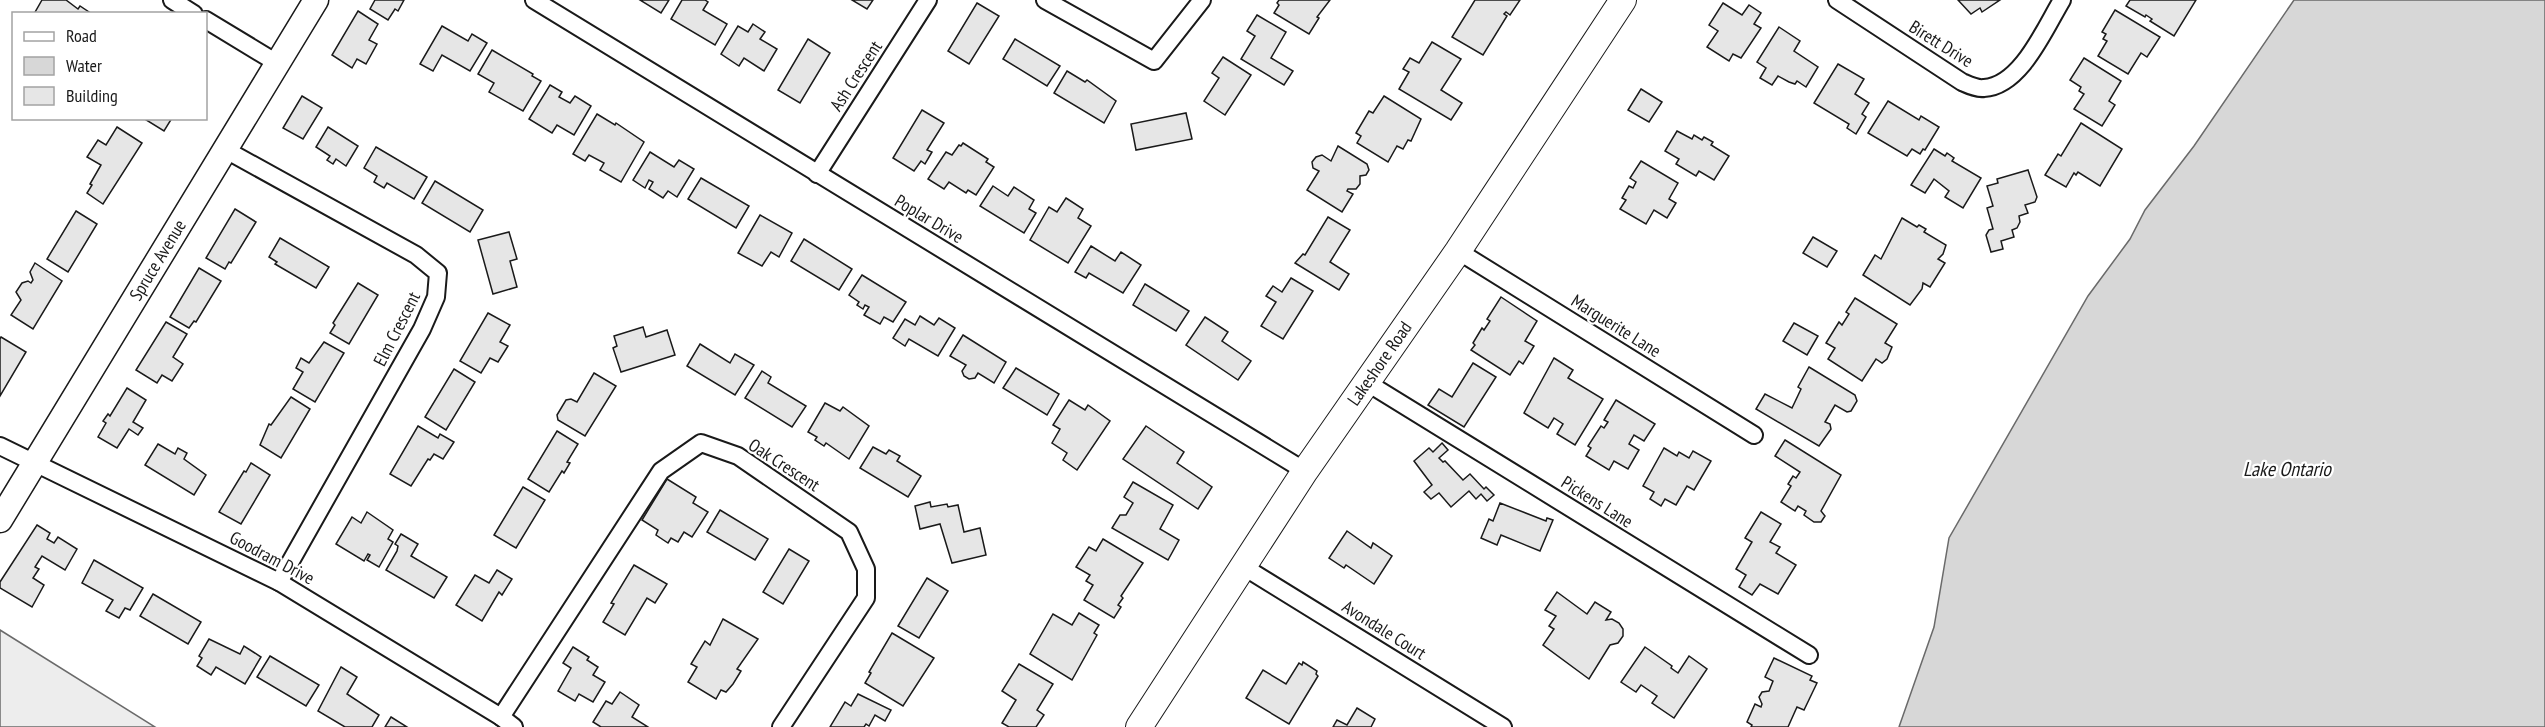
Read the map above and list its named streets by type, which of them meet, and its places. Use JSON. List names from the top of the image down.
{
  "streets": {
    "main road": ["Lakeshore Road"],
    "street": [
      "Birett Drive",
      "Ash Crescent",
      "Poplar Drive",
      "Spruce Avenue",
      "Marguerite Lane",
      "Elm Crescent",
      "Oak Crescent",
      "Pickens Lane",
      "Goodram Drive",
      "Avondale Court"
    ]
  },
  "crossings": [
    ["Ash Crescent", "Poplar Drive"],
    ["Poplar Drive", "Lakeshore Road"],
    ["Spruce Avenue", "Elm Crescent"],
    ["Spruce Avenue", "Goodram Drive"],
    ["Marguerite Lane", "Lakeshore Road"],
    ["Elm Crescent", "Goodram Drive"],
    ["Lakeshore Road", "Pickens Lane"],
    ["Lakeshore Road", "Avondale Court"],
    ["Oak Crescent", "Goodram Drive"]
  ],
  "water": ["Lake Ontario"],
  "legend": ["Road", "Water", "Building"]
}
